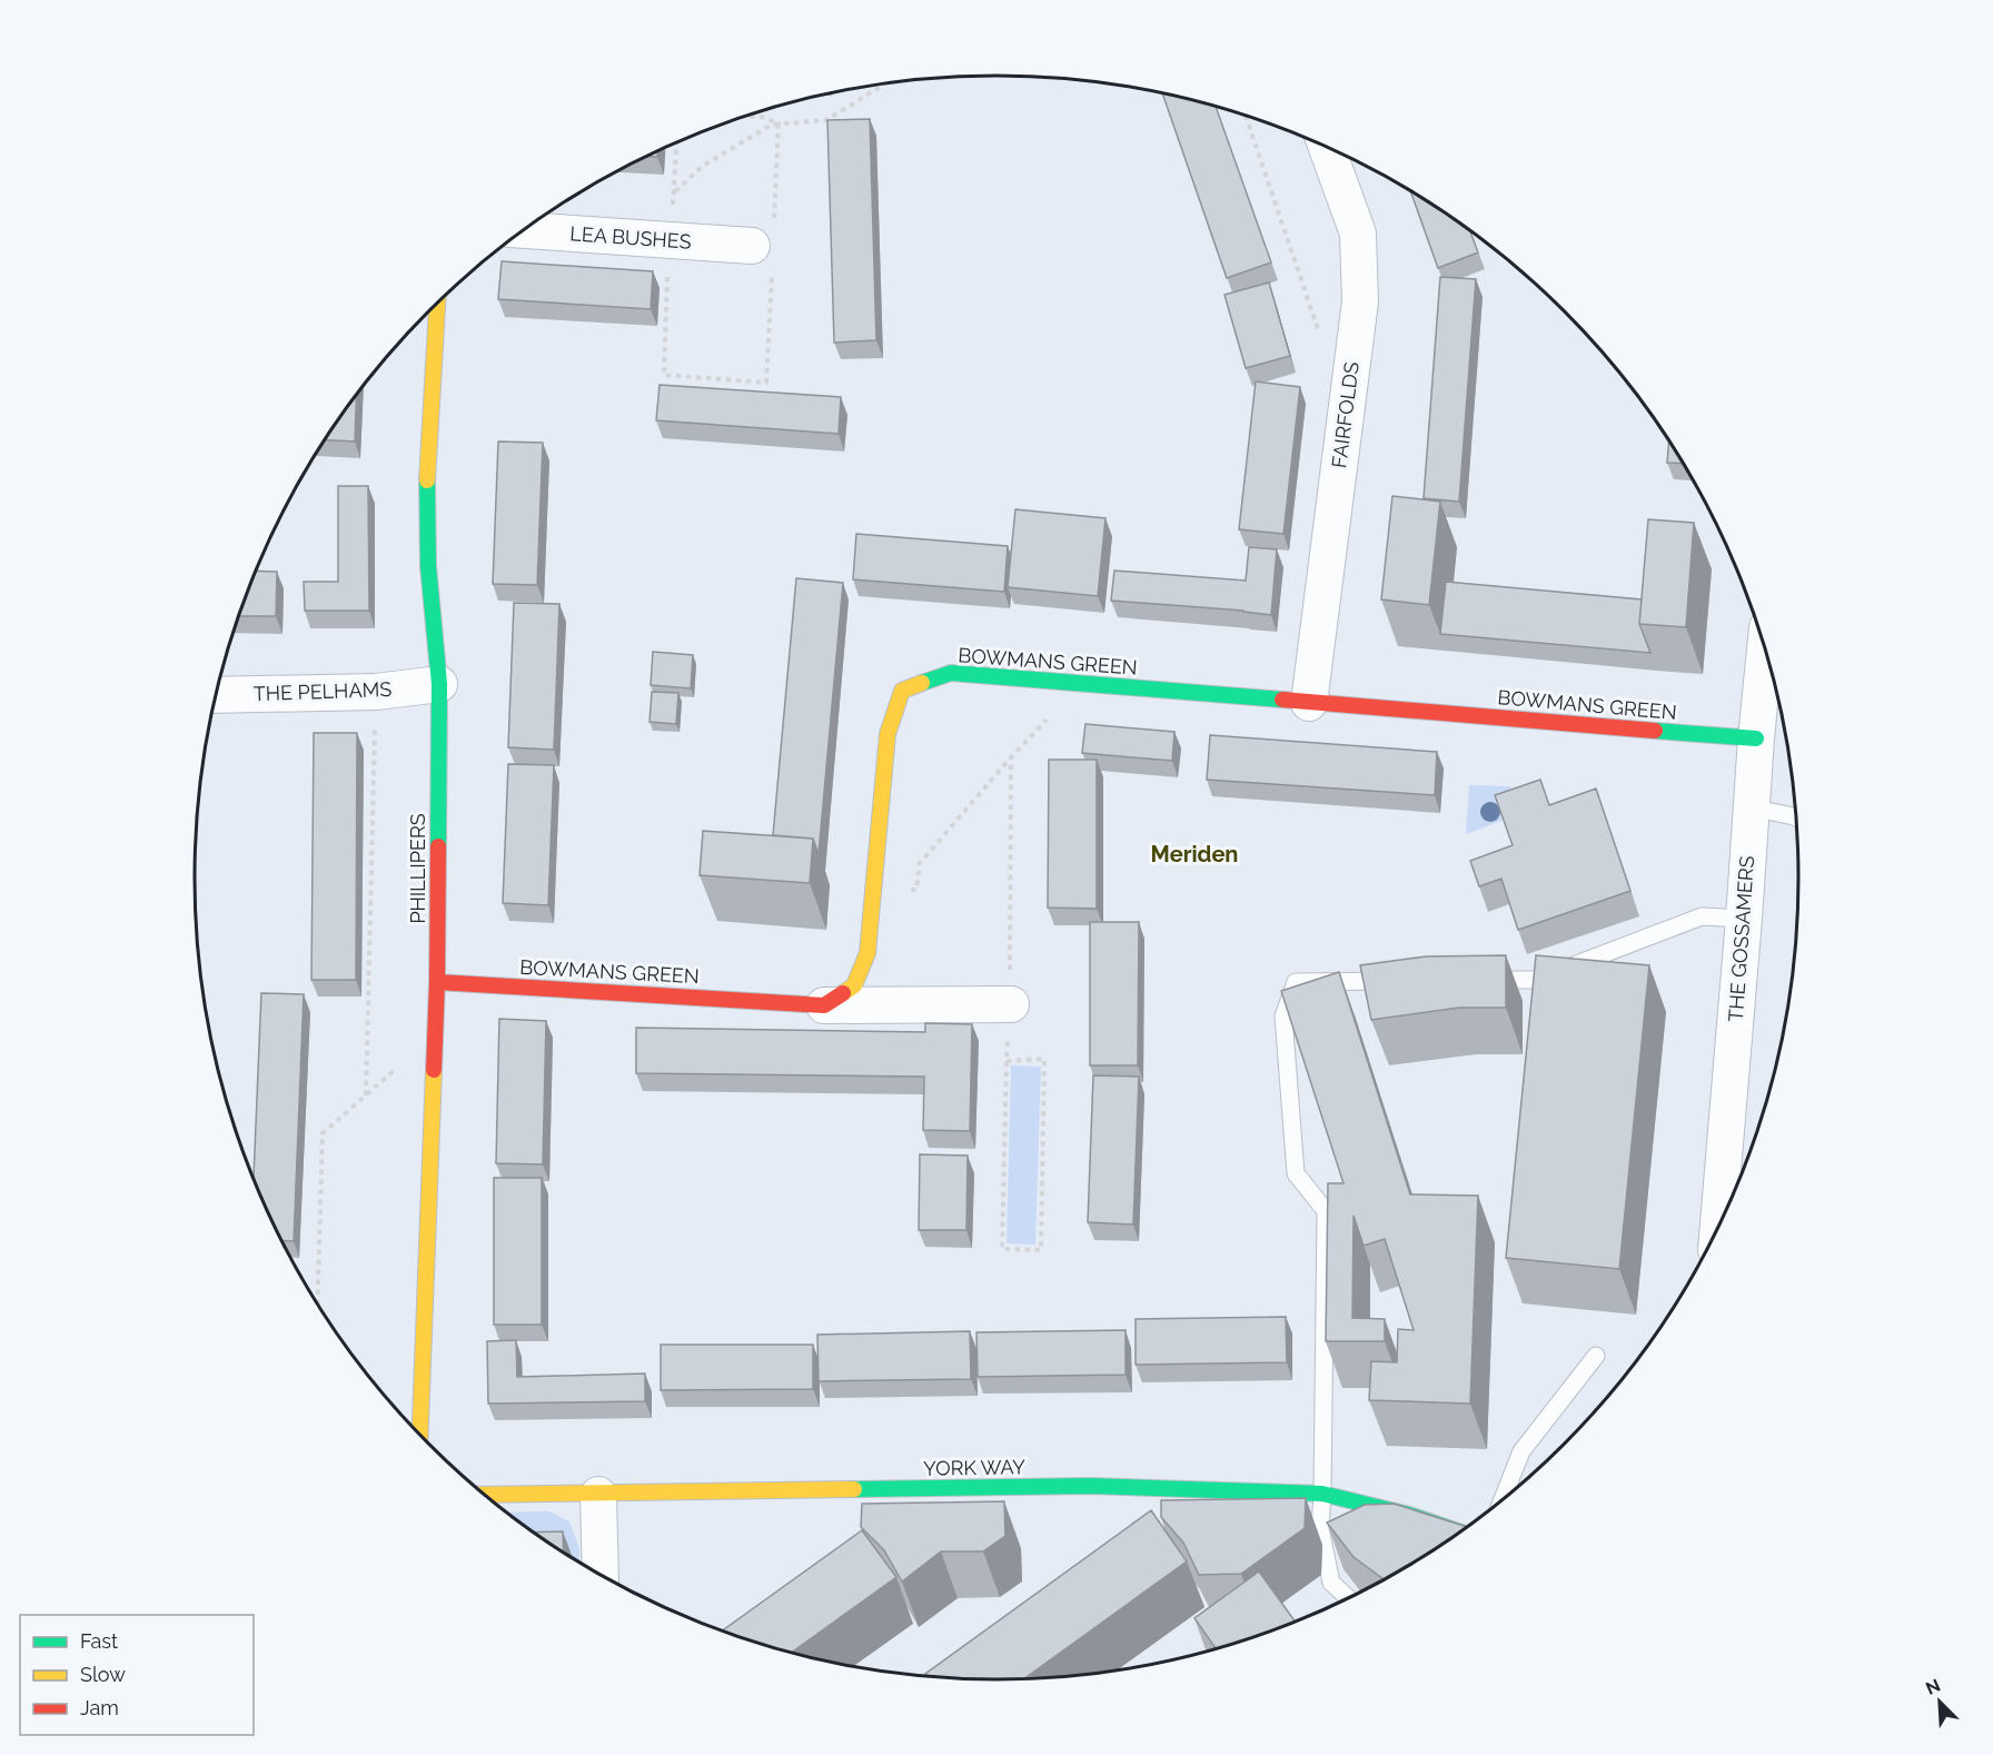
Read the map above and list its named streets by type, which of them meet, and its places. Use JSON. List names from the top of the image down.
{
  "streets": {
    "street": [
      "LEA BUSHES",
      "FAIRFOLDS",
      "BOWMANS GREEN",
      "THE PELHAMS",
      "PHILLIPERS",
      "THE GOSSAMERS",
      "YORK WAY"
    ]
  },
  "crossings": [
    ["FAIRFOLDS", "BOWMANS GREEN"],
    ["BOWMANS GREEN", "PHILLIPERS"],
    ["BOWMANS GREEN", "THE GOSSAMERS"],
    ["THE PELHAMS", "PHILLIPERS"]
  ],
  "districts": ["Meriden"],
  "legend": ["Fast", "Slow", "Jam"],
  "north": "top left"
}
